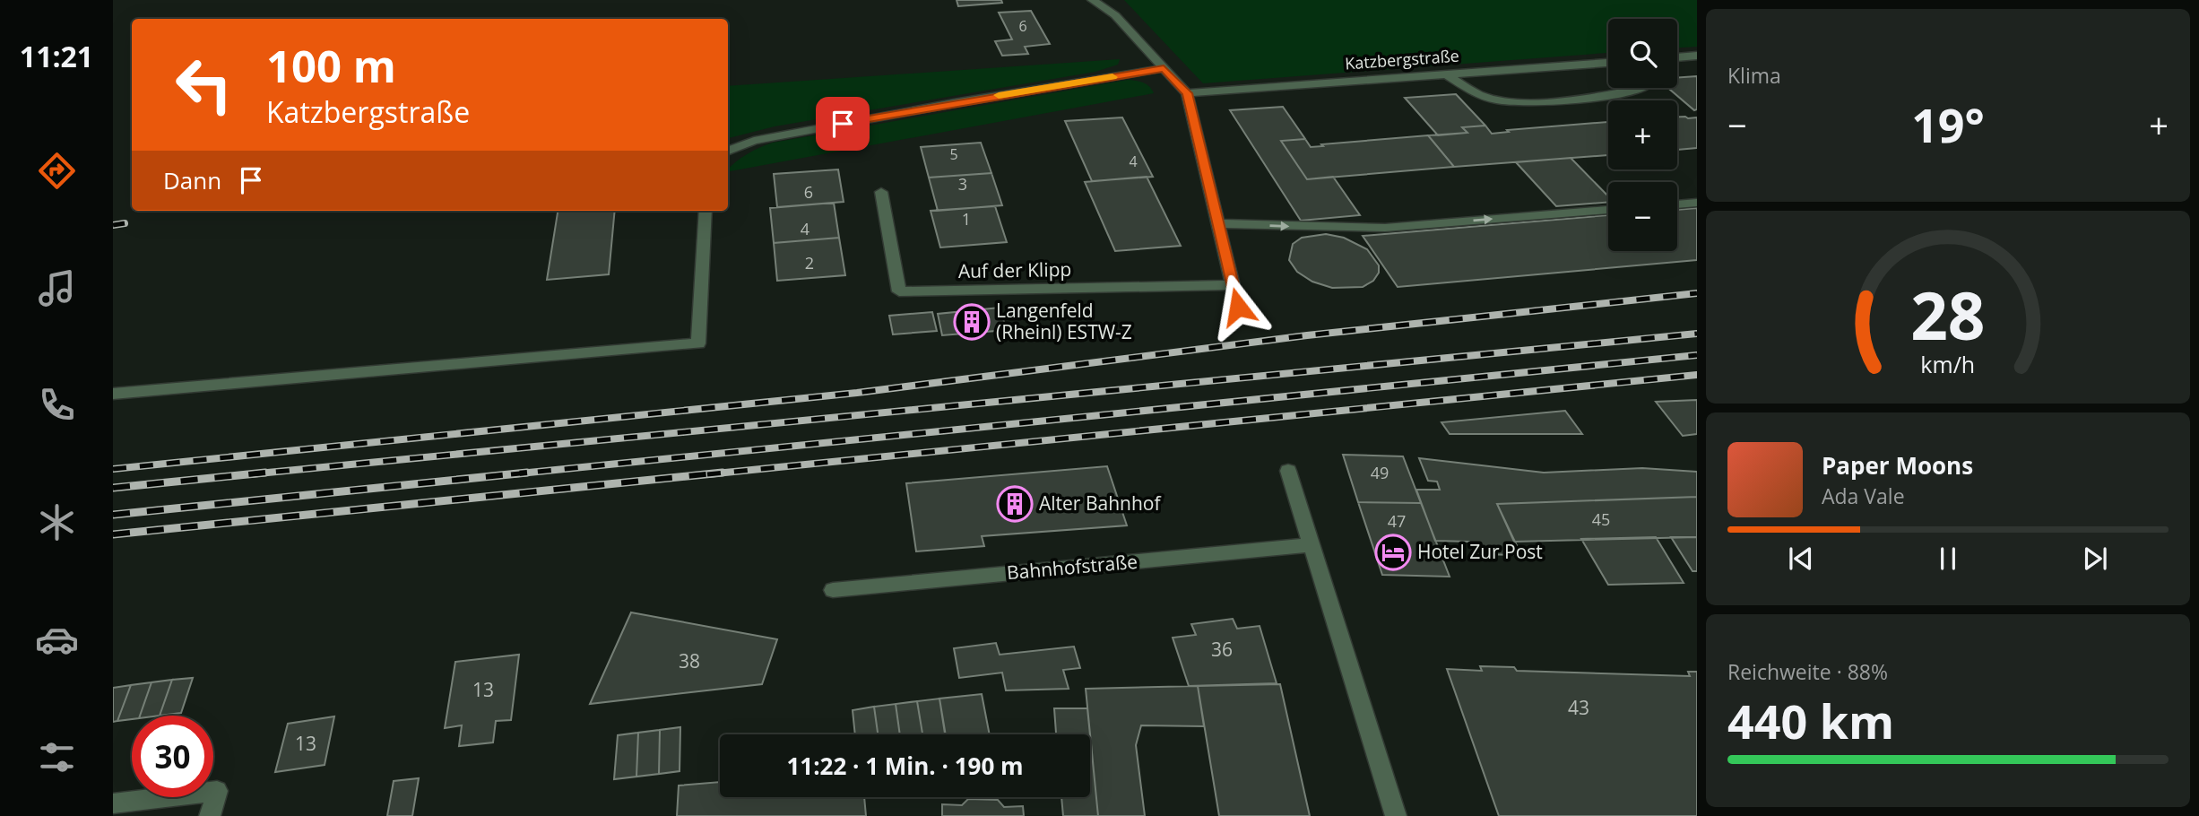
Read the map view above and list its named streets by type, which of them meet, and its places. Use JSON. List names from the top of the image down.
{
  "streets": {
    "street": ["Katzbergstraße", "Auf der Klipp", "Bahnhofstraße"]
  },
  "places": {
    "building": ["Langenfeld (Rheinl) ESTW-Z", "Alter Bahnhof"],
    "hotel": ["Hotel Zur Post"]
  },
  "house_numbers": [
    "6",
    "5",
    "4",
    "3",
    "6",
    "1",
    "4",
    "2",
    "49",
    "45",
    "47",
    "36",
    "38",
    "13",
    "43",
    "13"
  ],
  "page": {
    "tabs": "11:21",
    "tile": [
      "Klima",
      ["Reichweite · 88%", "440 km"]
    ],
    "map_buttons": ["+", "−"],
    "turn": ["100 m", "Katzbergstraße"],
    "heat": ["−", "19°", "+"],
    "then": "Dann",
    "song": ["Paper Moons", "Ada Vale"],
    "limit": "30",
    "trip": "11:22 · 1 Min. · 190 m",
    "gauge": ["28", "km/h"]
  }
}
